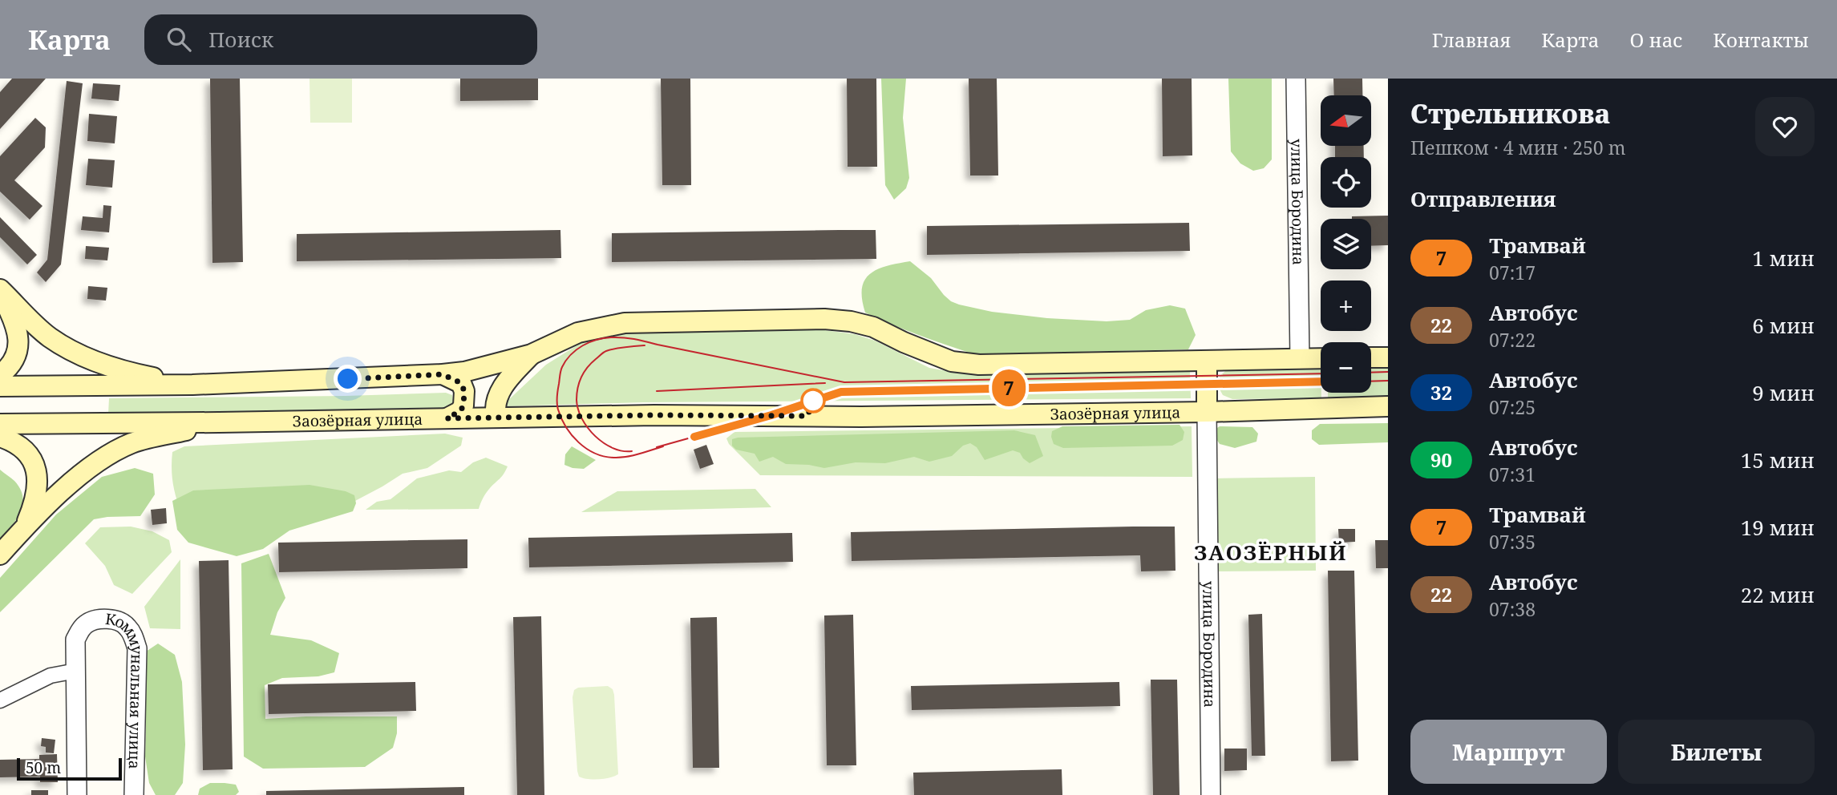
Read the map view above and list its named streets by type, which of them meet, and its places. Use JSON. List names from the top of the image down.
{
  "streets": {
    "main road": ["улица Бородина", "Заозёрная улица"],
    "street": ["Коммунальная улица"]
  },
  "crossings": [
    ["улица Бородина", "Заозёрная улица"]
  ],
  "districts": ["ЗАОЗЁРНЫЙ"],
  "lines": ["tram line 7"],
  "scale_bar": "50 m",
  "north": "left",
  "page": {
    "header": "Карта",
    "search": "Поиск",
    "nav": [
      "Главная",
      "Карта",
      "О нас",
      "Контакты"
    ],
    "on_map": "7",
    "heading": [
      ["Стрельникова", "Пешком · 4 мин · 250 m"],
      "Отправления"
    ],
    "map_buttons": ["+", "−"],
    "list": [
      {
        "mark": "7",
        "name": "Трамвай",
        "note": "07:17",
        "value": "1 мин"
      },
      {
        "mark": "22",
        "name": "Автобус",
        "note": "07:22",
        "value": "6 мин"
      },
      {
        "mark": "32",
        "name": "Автобус",
        "note": "07:25",
        "value": "9 мин"
      },
      {
        "mark": "90",
        "name": "Автобус",
        "note": "07:31",
        "value": "15 мин"
      },
      {
        "mark": "7",
        "name": "Трамвай",
        "note": "07:35",
        "value": "19 мин"
      },
      {
        "mark": "22",
        "name": "Автобус",
        "note": "07:38",
        "value": "22 мин"
      }
    ],
    "buttons": ["Маршрут", "Билеты"],
    "scale": "50 m"
  }
}
